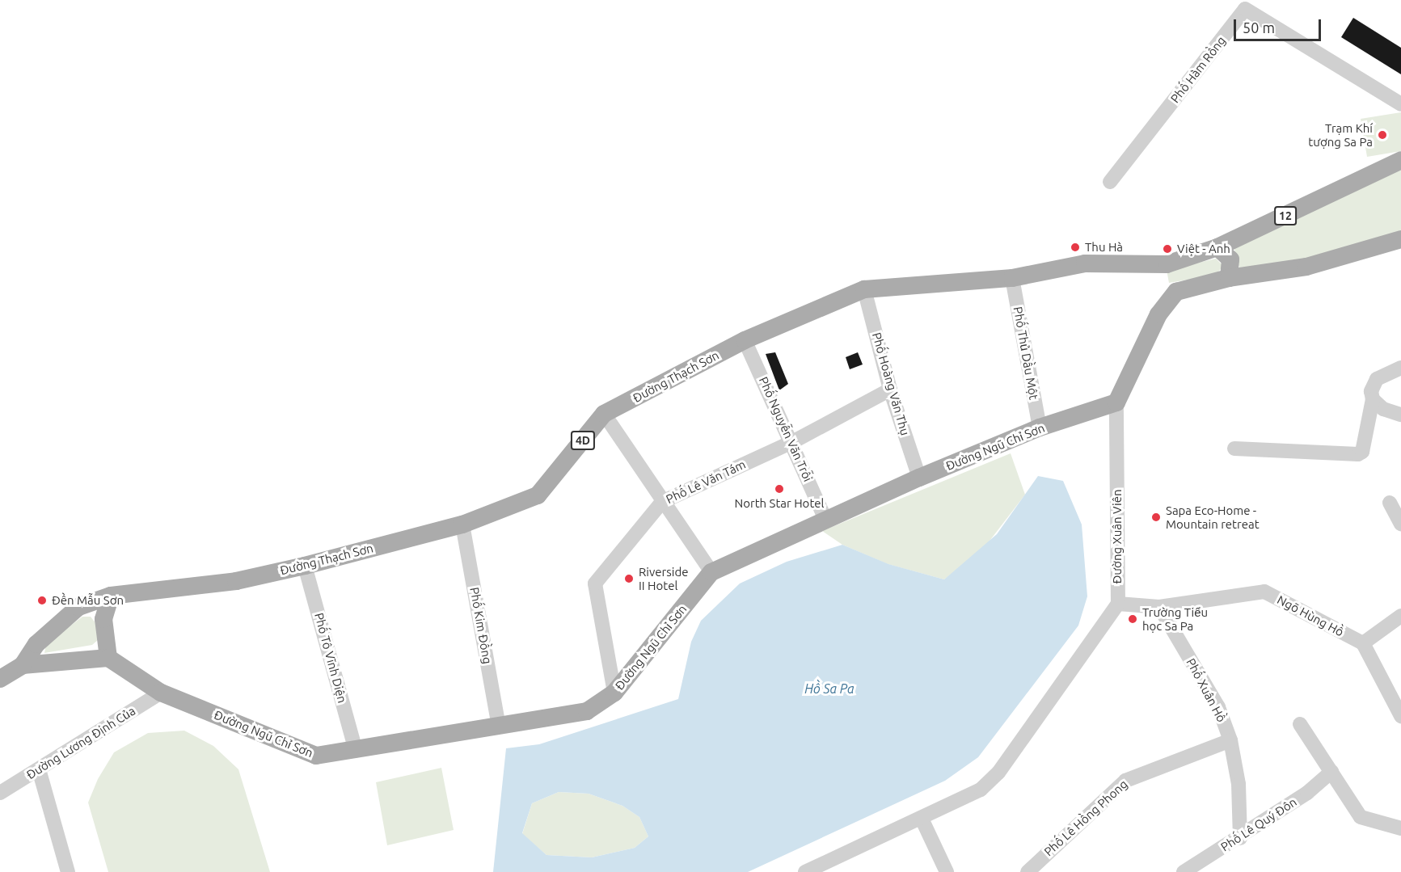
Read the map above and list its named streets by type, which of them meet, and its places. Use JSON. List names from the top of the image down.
{
  "streets": {
    "main road": [
      "12",
      "Đường Thạch Sơn",
      "4D",
      "Đường Ngũ Chỉ Sơn",
      "Đường Xuân Viên"
    ],
    "street": [
      "Phố Hàm Rồng",
      "Phố Thủ Dầu Một",
      "Phố Hoàng Văn Thụ",
      "Phố Nguyễn Văn Trỗi",
      "Phố Lê Văn Tám",
      "Ngõ Hùng Hồ",
      "Phố Kim Đồng",
      "Phố Tô Vĩnh Diện",
      "Phố Xuân Hồ",
      "Đường Lương Định Của",
      "Phố Lê Hồng Phong",
      "Phố Lê Quý Đôn"
    ]
  },
  "crossings": [
    ["Phố Thủ Dầu Một", "Đường Thạch Sơn"],
    ["Phố Thủ Dầu Một", "Đường Ngũ Chỉ Sơn"],
    ["Đường Thạch Sơn", "Phố Hoàng Văn Thụ"],
    ["Đường Thạch Sơn", "Phố Nguyễn Văn Trỗi"],
    ["Đường Thạch Sơn", "Phố Kim Đồng"],
    ["Đường Thạch Sơn", "Phố Tô Vĩnh Diện"],
    ["Phố Hoàng Văn Thụ", "Đường Ngũ Chỉ Sơn"],
    ["Phố Hoàng Văn Thụ", "Phố Lê Văn Tám"],
    ["Phố Nguyễn Văn Trỗi", "Đường Ngũ Chỉ Sơn"],
    ["Phố Nguyễn Văn Trỗi", "Phố Lê Văn Tám"],
    ["Đường Ngũ Chỉ Sơn", "Phố Lê Văn Tám"],
    ["Đường Ngũ Chỉ Sơn", "Đường Xuân Viên"],
    ["Đường Ngũ Chỉ Sơn", "Phố Kim Đồng"],
    ["Đường Ngũ Chỉ Sơn", "Phố Tô Vĩnh Diện"],
    ["Đường Ngũ Chỉ Sơn", "Đường Lương Định Của"],
    ["Đường Xuân Viên", "Ngõ Hùng Hồ"],
    ["Ngõ Hùng Hồ", "Phố Xuân Hồ"],
    ["Phố Xuân Hồ", "Phố Lê Hồng Phong"],
    ["Phố Xuân Hồ", "Phố Lê Quý Đôn"]
  ],
  "water": ["Hồ Sa Pa"],
  "places": [
    "Trạm Khí tượng Sa Pa",
    "Thu Hà",
    "Việt - Anh",
    "North Star Hotel",
    "Sapa Eco-Home - Mountain retreat",
    "Riverside II Hotel",
    "Đền Mẫu Sơn",
    "Trường Tiểu học Sa Pa"
  ],
  "scale_bar": "50 m"
}
